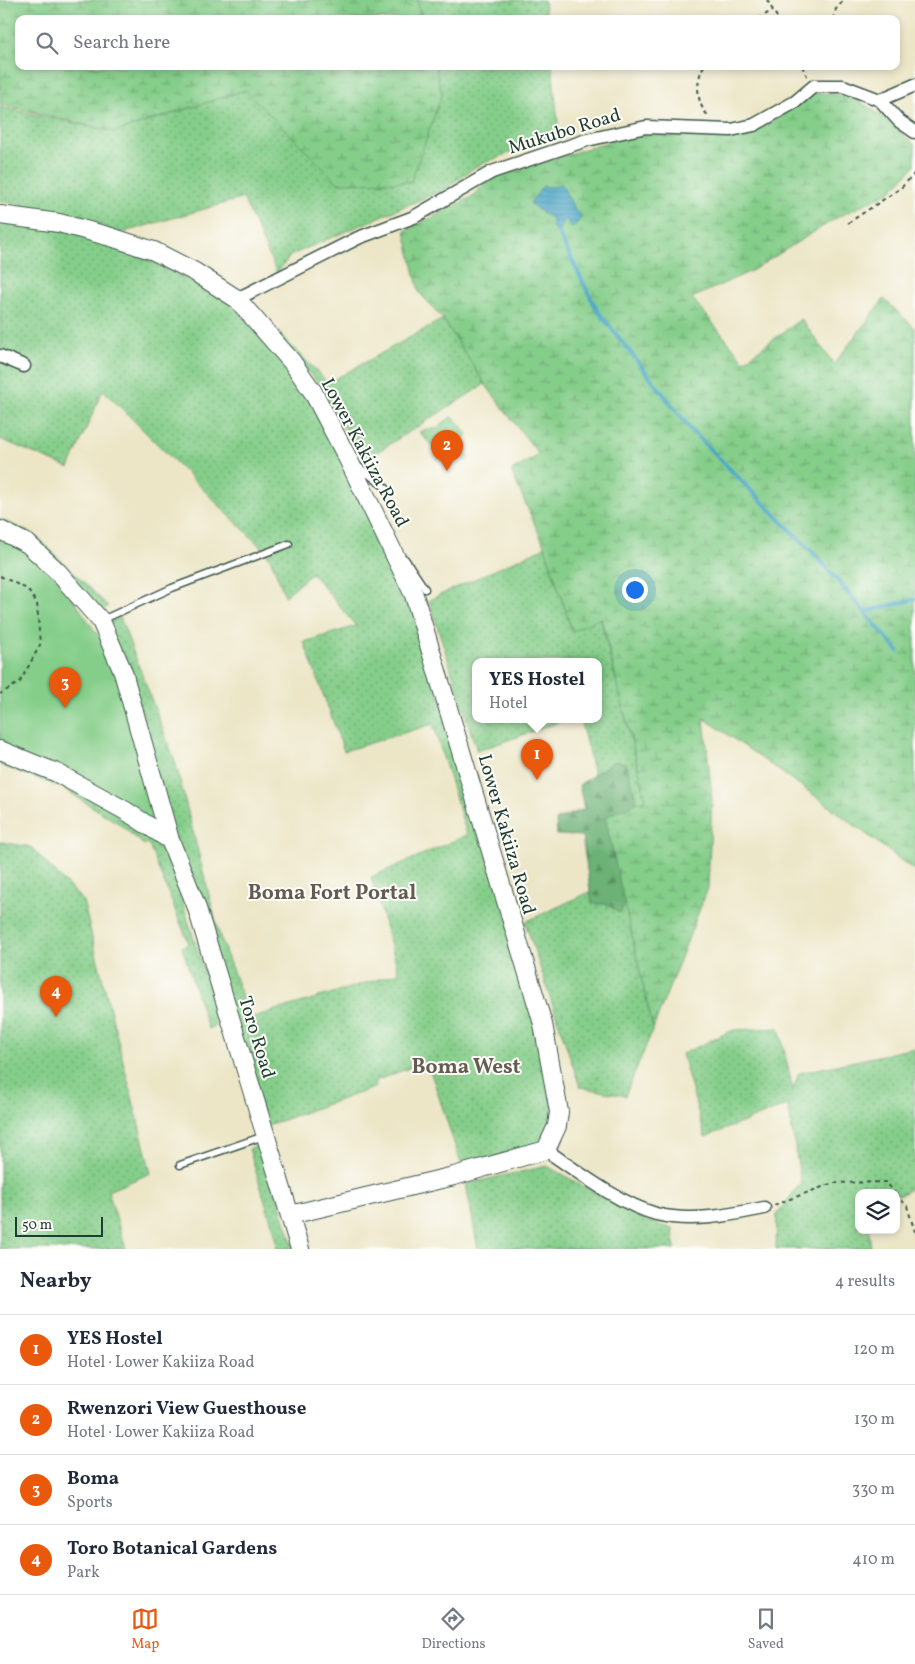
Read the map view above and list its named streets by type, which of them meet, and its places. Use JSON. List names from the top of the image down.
{
  "streets": {
    "main road": ["Lower Kakiiza Road", "Toro Road"],
    "street": ["Mukubo Road"]
  },
  "crossings": [
    ["Mukubo Road", "Lower Kakiiza Road"]
  ],
  "districts": ["Boma Fort Portal", "Boma West"],
  "scale_bar": "50 m",
  "page": {
    "search": "Search here",
    "pins": [
      "2",
      "3",
      "1",
      "4"
    ],
    "popup": ["YES Hostel", "Hotel"],
    "scale": "50 m",
    "heading": ["Nearby", "4 results"],
    "list": [
      {
        "mark": "1",
        "name": "YES Hostel",
        "note": "Hotel · Lower Kakiiza Road",
        "value": "120 m"
      },
      {
        "mark": "2",
        "name": "Rwenzori View Guesthouse",
        "note": "Hotel · Lower Kakiiza Road",
        "value": "130 m"
      },
      {
        "mark": "3",
        "name": "Boma",
        "note": "Sports",
        "value": "330 m"
      },
      {
        "mark": "4",
        "name": "Toro Botanical Gardens",
        "note": "Park",
        "value": "410 m"
      }
    ],
    "nav": ["Map", "Directions", "Saved"]
  }
}
